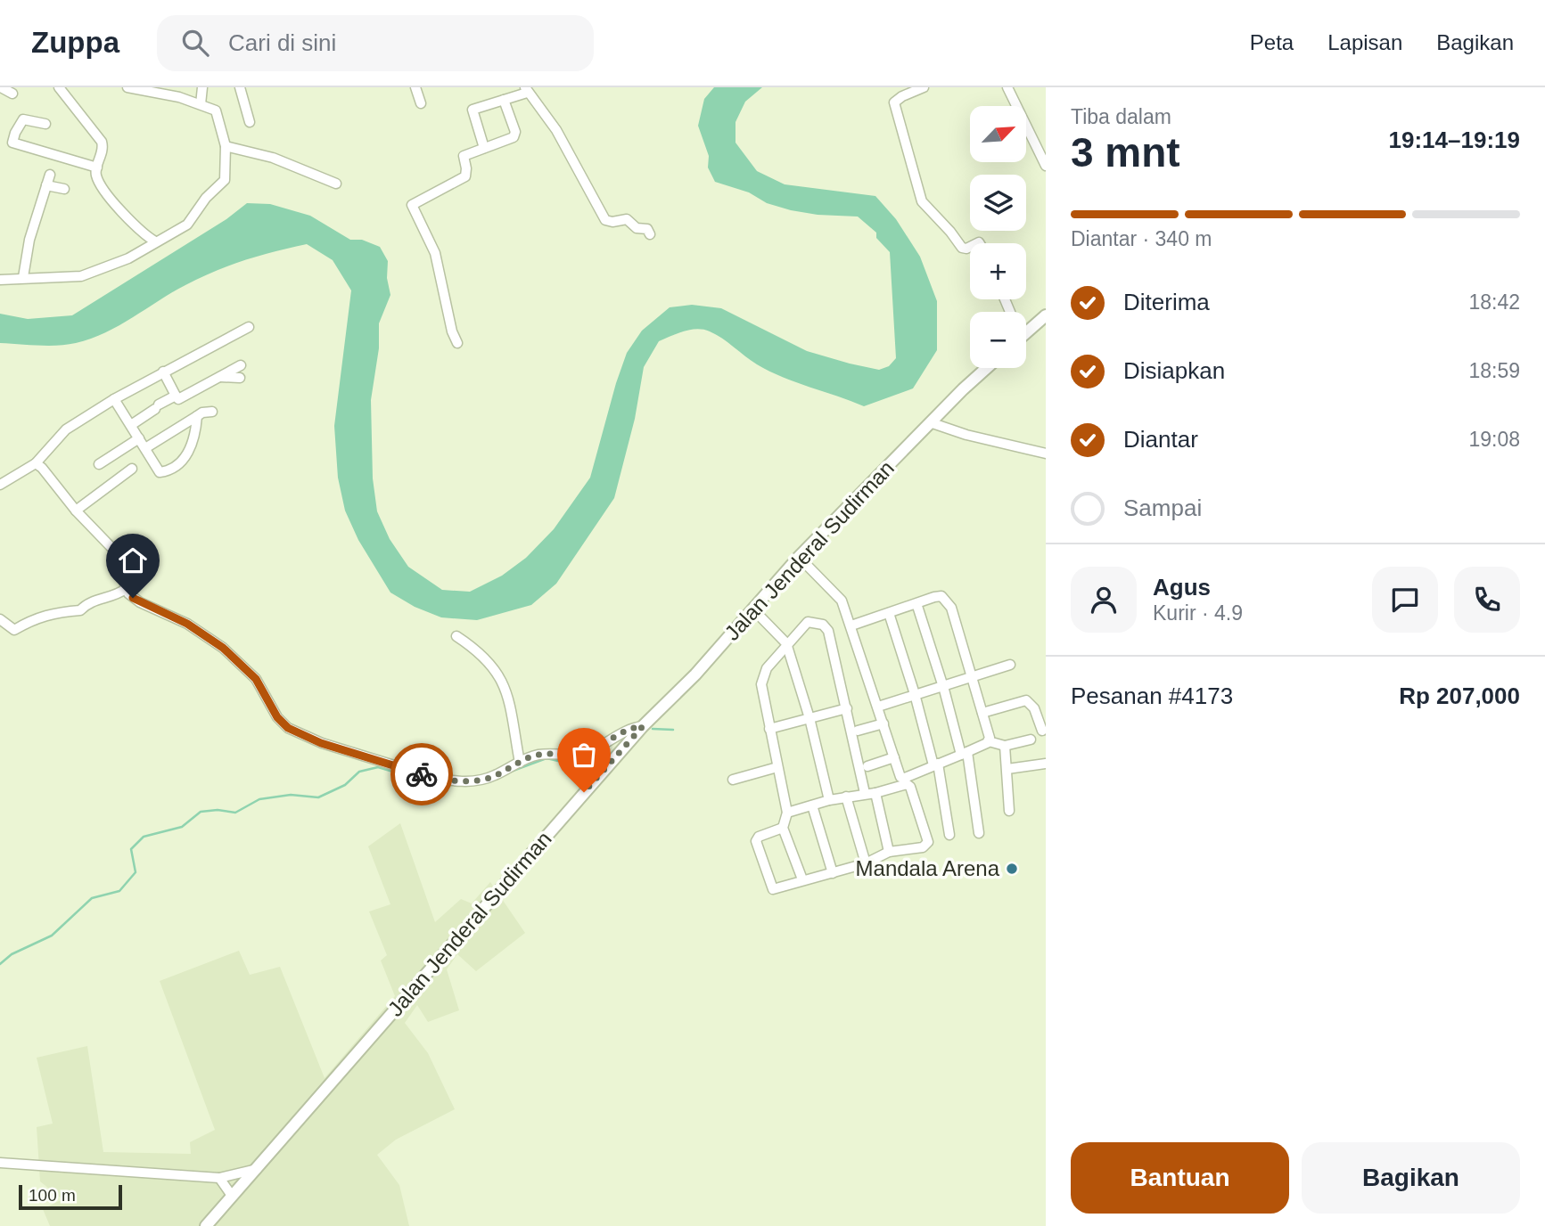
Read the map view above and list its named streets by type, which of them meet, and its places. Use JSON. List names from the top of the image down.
{
  "streets": {
    "main road": ["Jalan Jenderal Sudirman"]
  },
  "places": ["Mandala Arena"],
  "scale_bar": "100 m",
  "north": "top right",
  "page": {
    "header": "Zuppa",
    "search": "Cari di sini",
    "nav": ["Peta", "Lapisan", "Bagikan"],
    "heading": ["3 mnt", "Tiba dalam", "19:14–19:19"],
    "panel": [
      "Agus",
      "Kurir · 4.9",
      "Pesanan #4173",
      "Rp 207,000"
    ],
    "map_buttons": ["+", "−"],
    "bar": "Diantar · 340 m",
    "list": [
      ["Diterima", "18:42"],
      ["Disiapkan", "18:59"],
      ["Diantar", "19:08"],
      "Sampai"
    ],
    "buttons": ["Bantuan", "Bagikan"],
    "scale": "100 m"
  }
}
